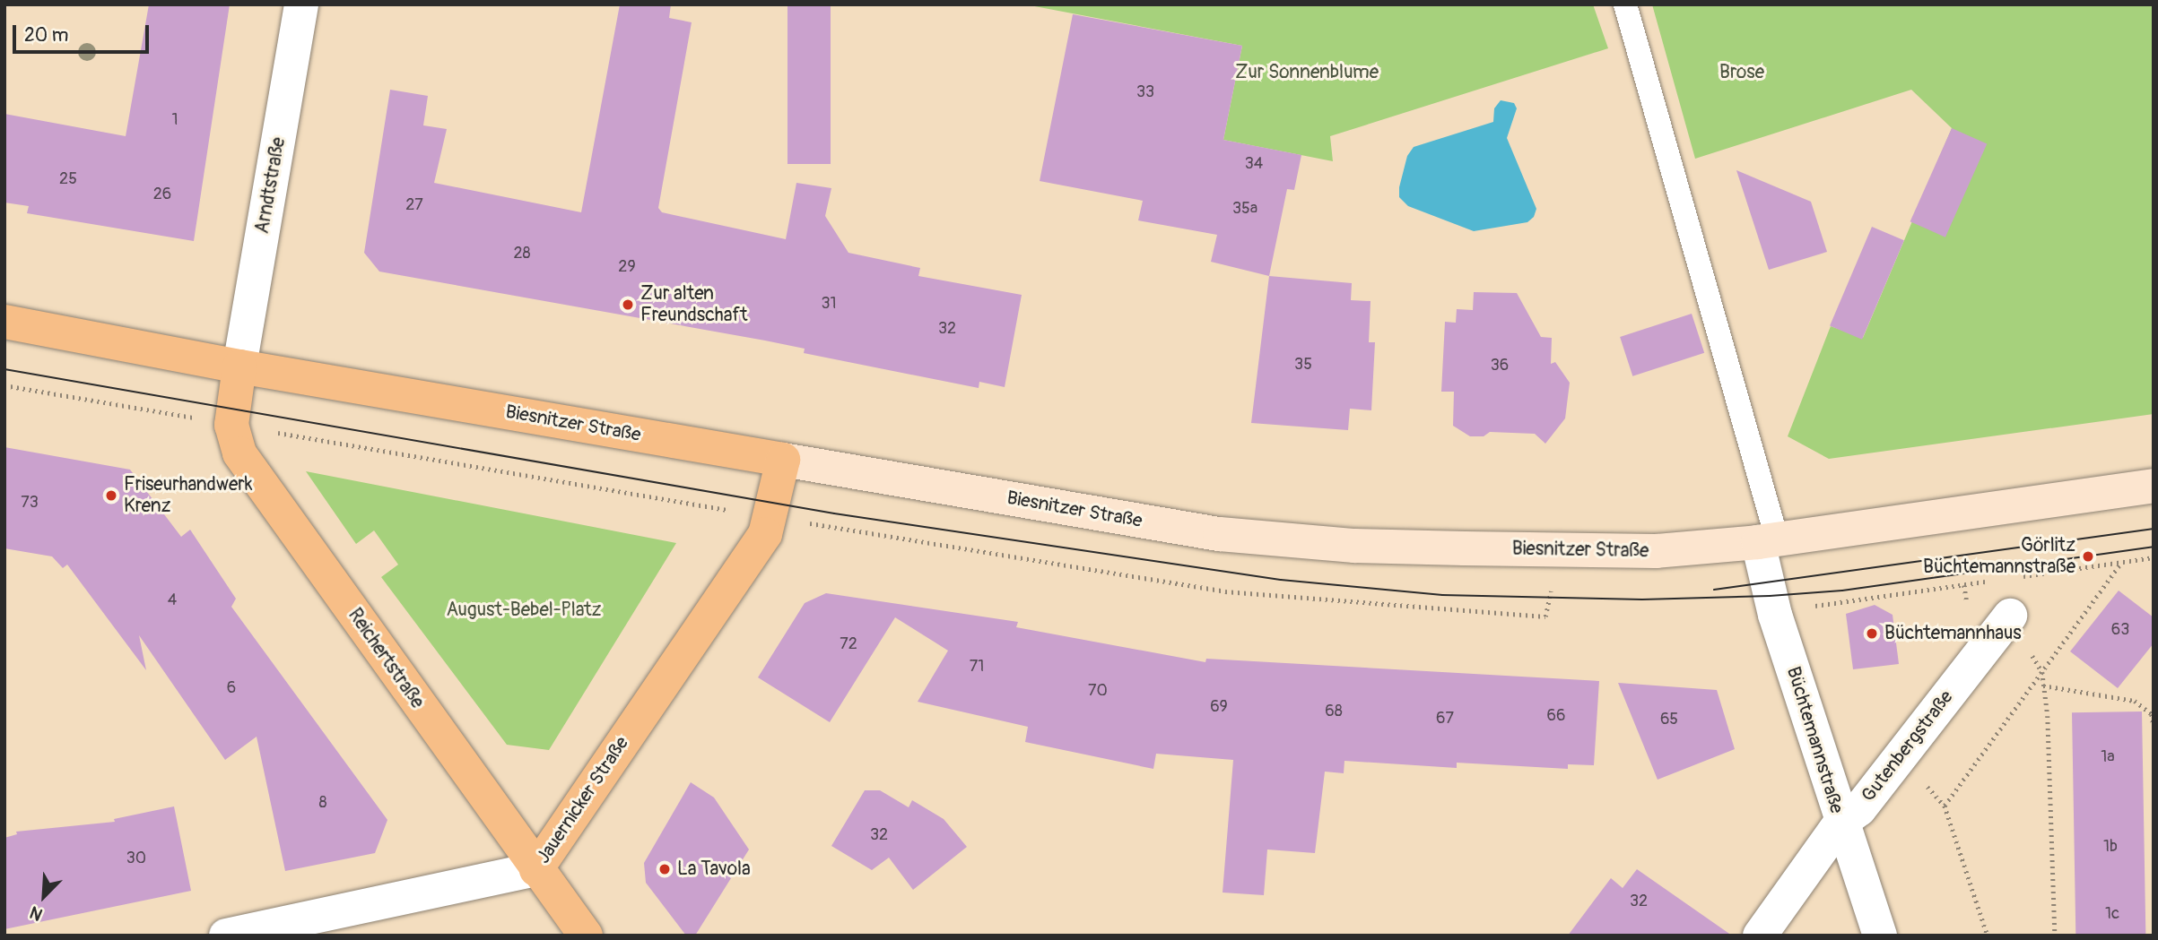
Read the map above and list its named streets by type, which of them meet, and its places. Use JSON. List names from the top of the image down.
{
  "streets": {
    "main road": ["Biesnitzer Straße", "Reichertstraße", "Jauernicker Straße"],
    "street": ["Arndtstraße", "Büchtemannstraße", "Gutenbergstraße"]
  },
  "crossings": [
    ["Arndtstraße", "Biesnitzer Straße"],
    ["Arndtstraße", "Reichertstraße"],
    ["Biesnitzer Straße", "Reichertstraße"],
    ["Biesnitzer Straße", "Büchtemannstraße"],
    ["Biesnitzer Straße", "Jauernicker Straße"],
    ["Reichertstraße", "Jauernicker Straße"],
    ["Büchtemannstraße", "Gutenbergstraße"]
  ],
  "parks": ["Zur Sonnenblume", "Brose", "August-Bebel-Platz"],
  "places": [
    "Zur alten Freundschaft",
    "Friseurhandwerk Krenz",
    "Görlitz Büchtemannstraße",
    "Büchtemannhaus",
    "La Tavola"
  ],
  "house_numbers": [
    "33",
    "1",
    "34",
    "25",
    "26",
    "27",
    "35a",
    "28",
    "29",
    "31",
    "32",
    "35",
    "36",
    "73",
    "4",
    "63",
    "72",
    "71",
    "6",
    "70",
    "69",
    "68",
    "66",
    "67",
    "65",
    "1a",
    "8",
    "32",
    "1b",
    "30",
    "32",
    "1c"
  ],
  "scale_bar": "20 m",
  "north": "bottom left"
}
